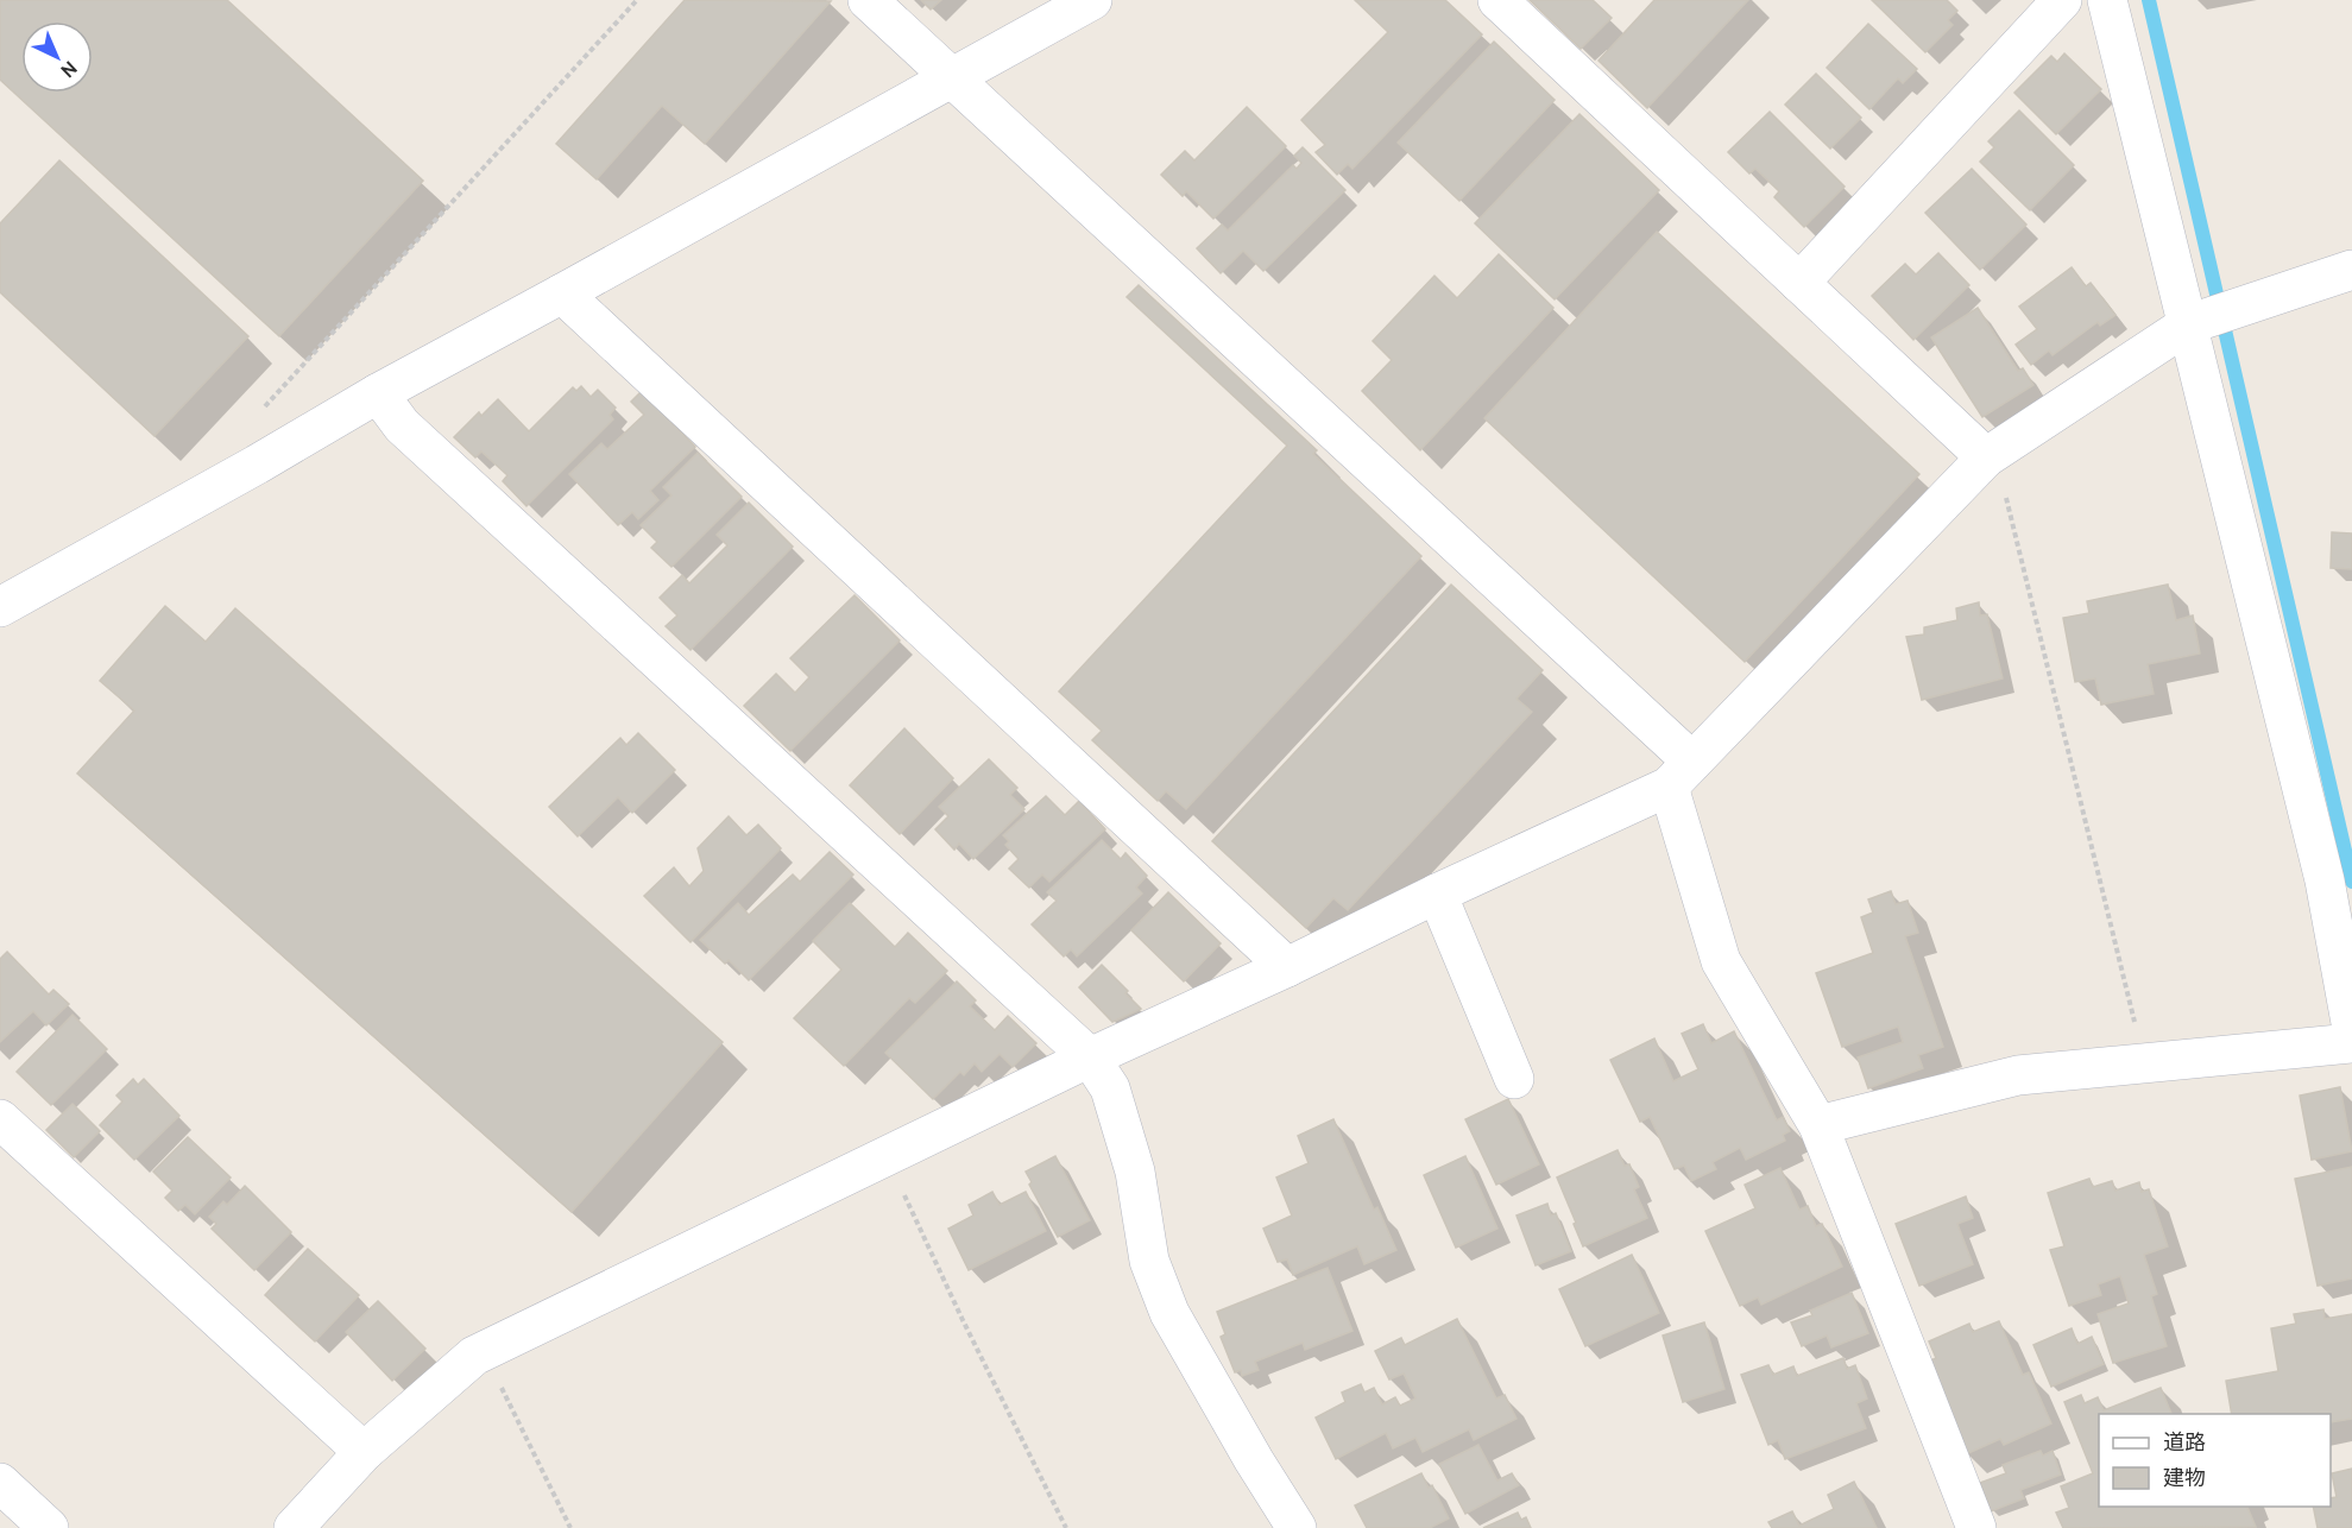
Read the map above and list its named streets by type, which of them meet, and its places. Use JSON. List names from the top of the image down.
{
  "legend": ["道路", "建物"],
  "north": "bottom right"
}
